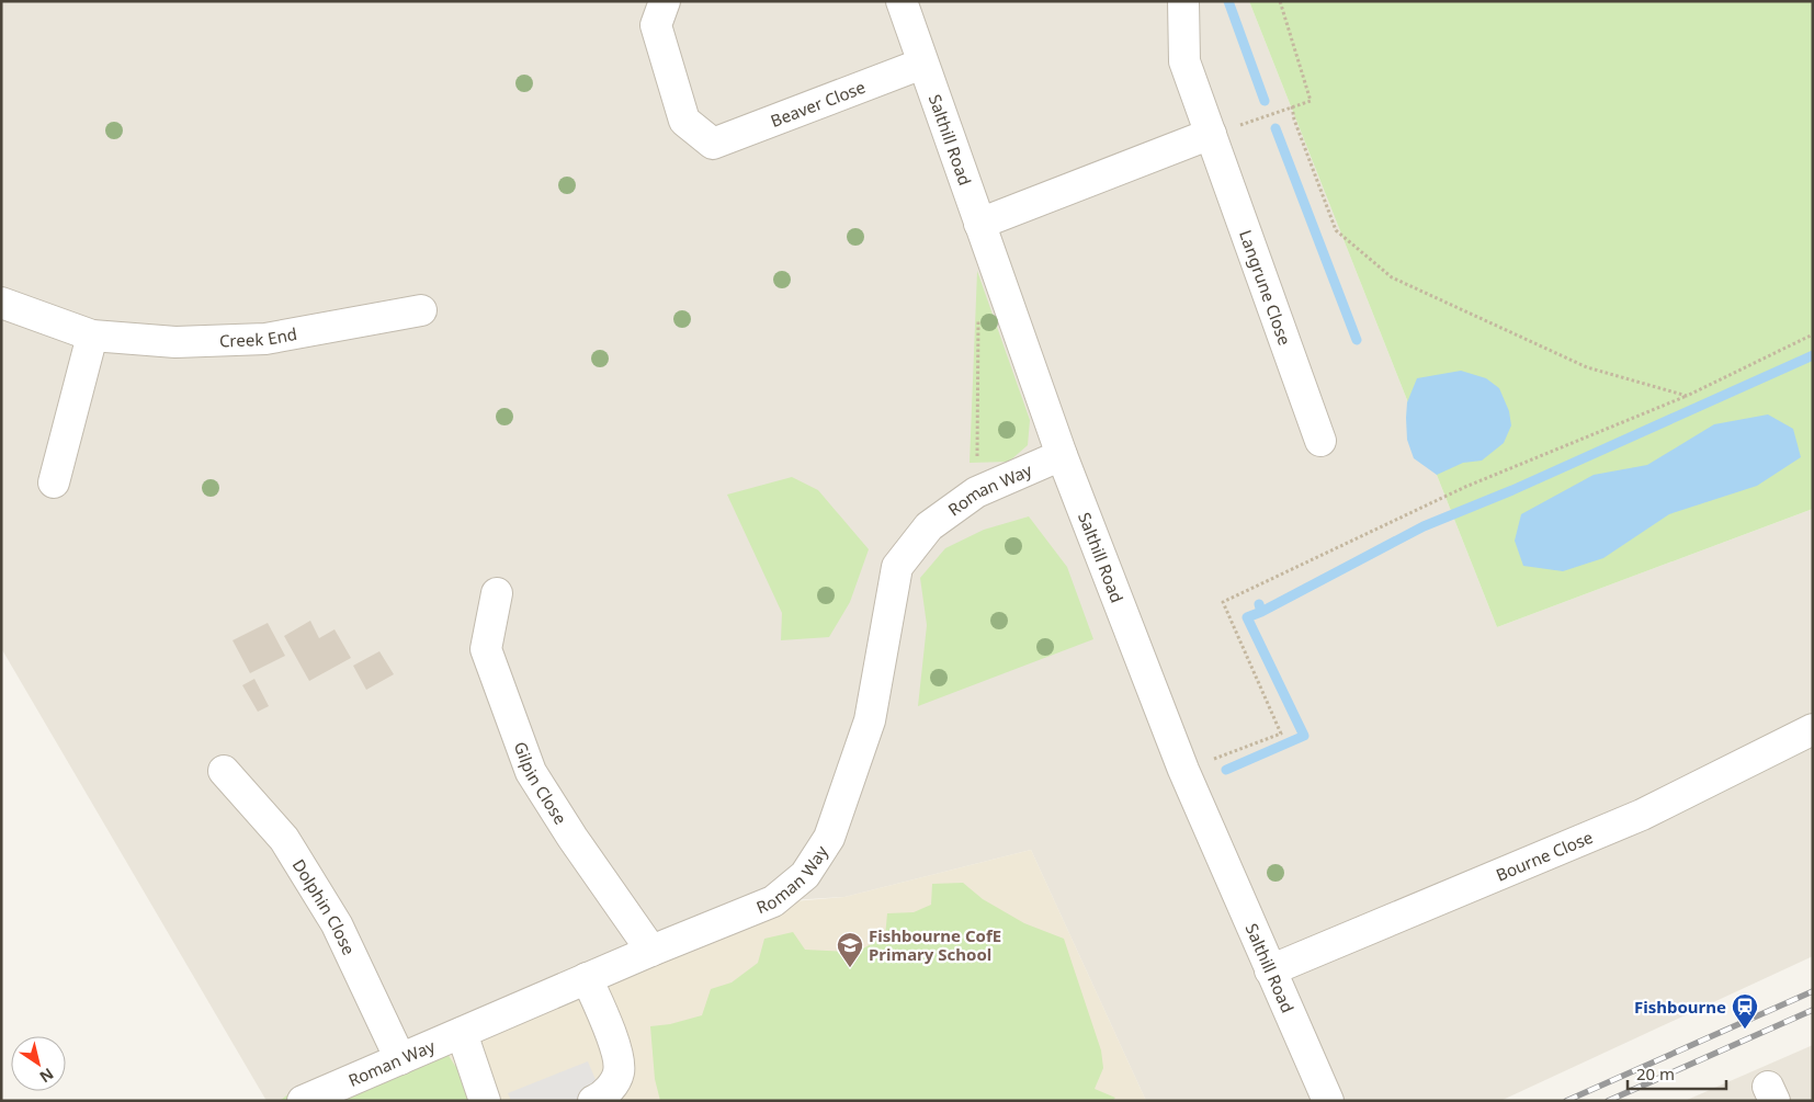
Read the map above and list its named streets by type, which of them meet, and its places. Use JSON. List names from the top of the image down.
{
  "streets": {
    "street": [
      "Beaver Close",
      "Salthill Road",
      "Langrune Close",
      "Creek End",
      "Roman Way",
      "Gilpin Close",
      "Bourne Close",
      "Dolphin Close"
    ]
  },
  "crossings": [
    ["Beaver Close", "Salthill Road"],
    ["Salthill Road", "Roman Way"],
    ["Salthill Road", "Bourne Close"],
    ["Roman Way", "Gilpin Close"],
    ["Roman Way", "Dolphin Close"]
  ],
  "places": {
    "school or university": ["Fishbourne CofE Primary School"],
    "station": ["Fishbourne"]
  },
  "scale_bar": "20 m",
  "north": "bottom right"
}
